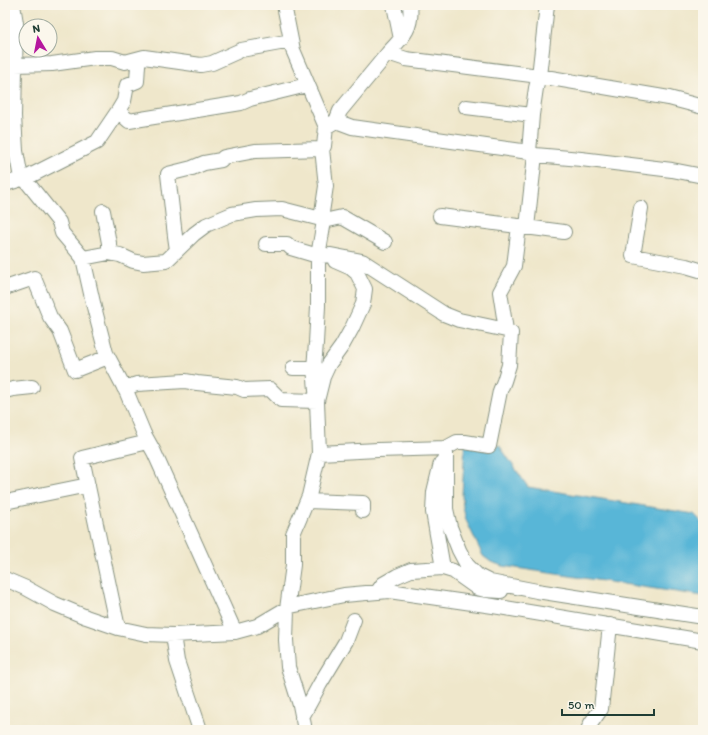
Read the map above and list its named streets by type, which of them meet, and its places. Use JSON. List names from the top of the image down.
{
  "scale_bar": "50 m",
  "north": "top"
}
